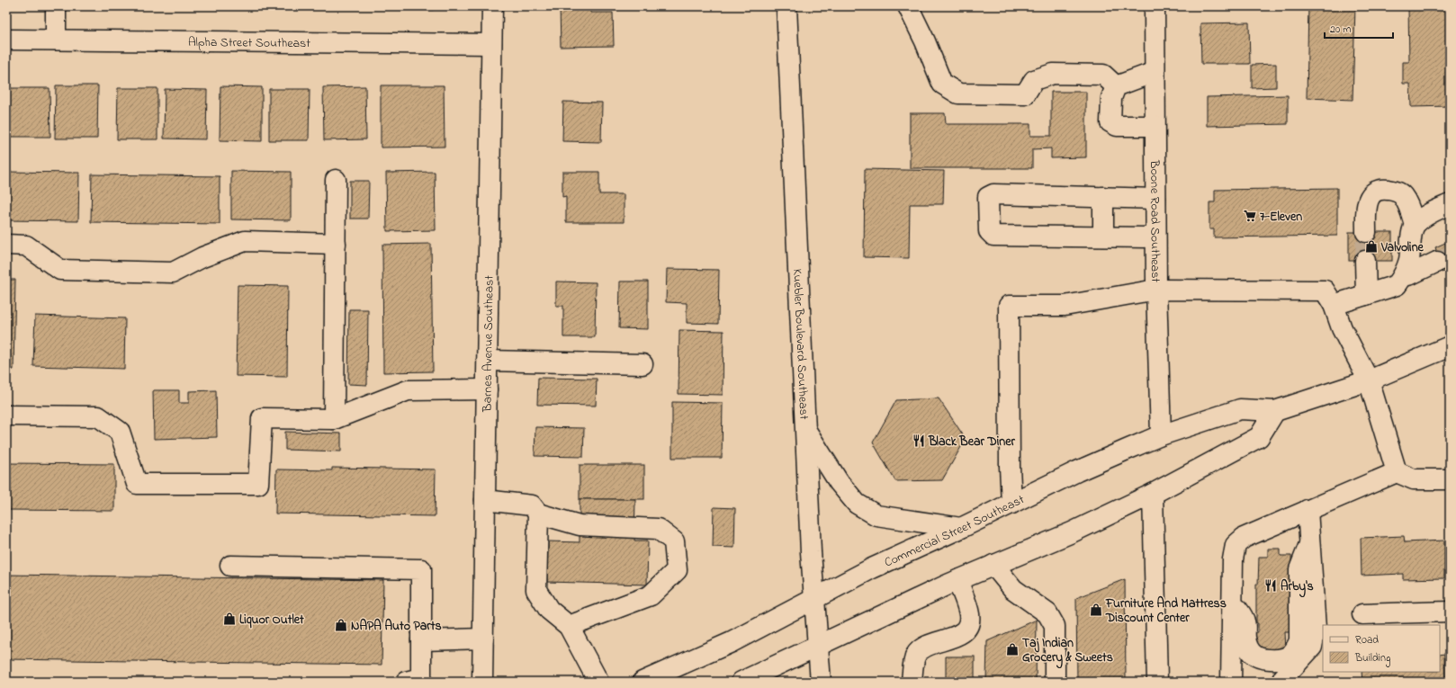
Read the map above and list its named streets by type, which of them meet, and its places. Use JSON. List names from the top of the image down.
{
  "streets": {
    "main road": [
      "Alpha Street Southeast",
      "Boone Road Southeast",
      "Barnes Avenue Southeast",
      "Kuebler Boulevard Southeast",
      "Commercial Street Southeast"
    ]
  },
  "crossings": [
    ["Alpha Street Southeast", "Barnes Avenue Southeast"],
    ["Boone Road Southeast", "Commercial Street Southeast"],
    ["Kuebler Boulevard Southeast", "Commercial Street Southeast"]
  ],
  "places": {
    "supermarket": ["7-Eleven"],
    "shop": [
      "Valvoline",
      "Furniture And Mattress Discount Center",
      "Liquor Outlet",
      "NAPA Auto Parts",
      "Taj Indian Grocery & Sweets"
    ],
    "restaurant": ["Black Bear Diner", "Arby's"]
  },
  "legend": ["Road", "Building"],
  "scale_bar": "20 m"
}
